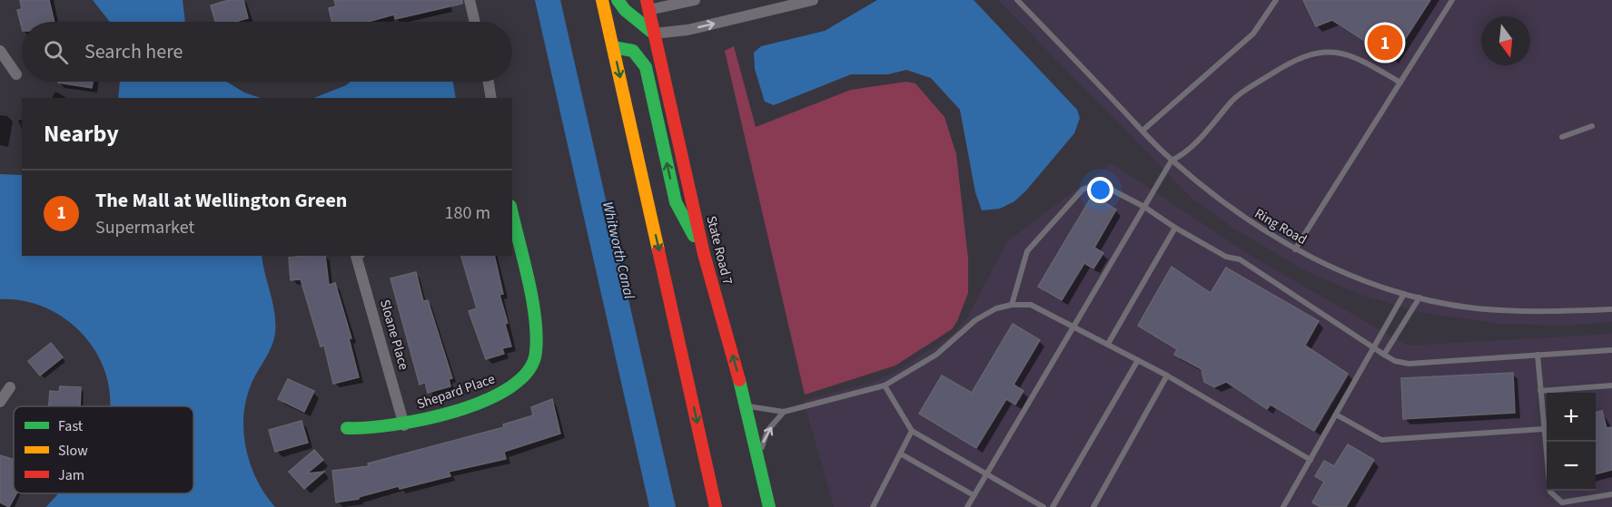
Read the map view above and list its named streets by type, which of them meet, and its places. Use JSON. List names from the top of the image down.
{
  "streets": {
    "main road": ["State Road 7", "Shepard Place"],
    "street": ["Sloane Place"],
    "lane": ["Ring Road"]
  },
  "crossings": [
    ["Sloane Place", "Shepard Place"]
  ],
  "water": ["Whitworth Canal"],
  "legend": ["Fast", "Slow", "Jam"],
  "north": "bottom",
  "page": {
    "search": "Search here",
    "pins": "1",
    "heading": "Nearby",
    "list": [
      {
        "mark": "1",
        "name": "The Mall at Wellington Green",
        "note": "Supermarket",
        "value": "180 m"
      }
    ],
    "map_buttons": ["+", "−"]
  }
}
